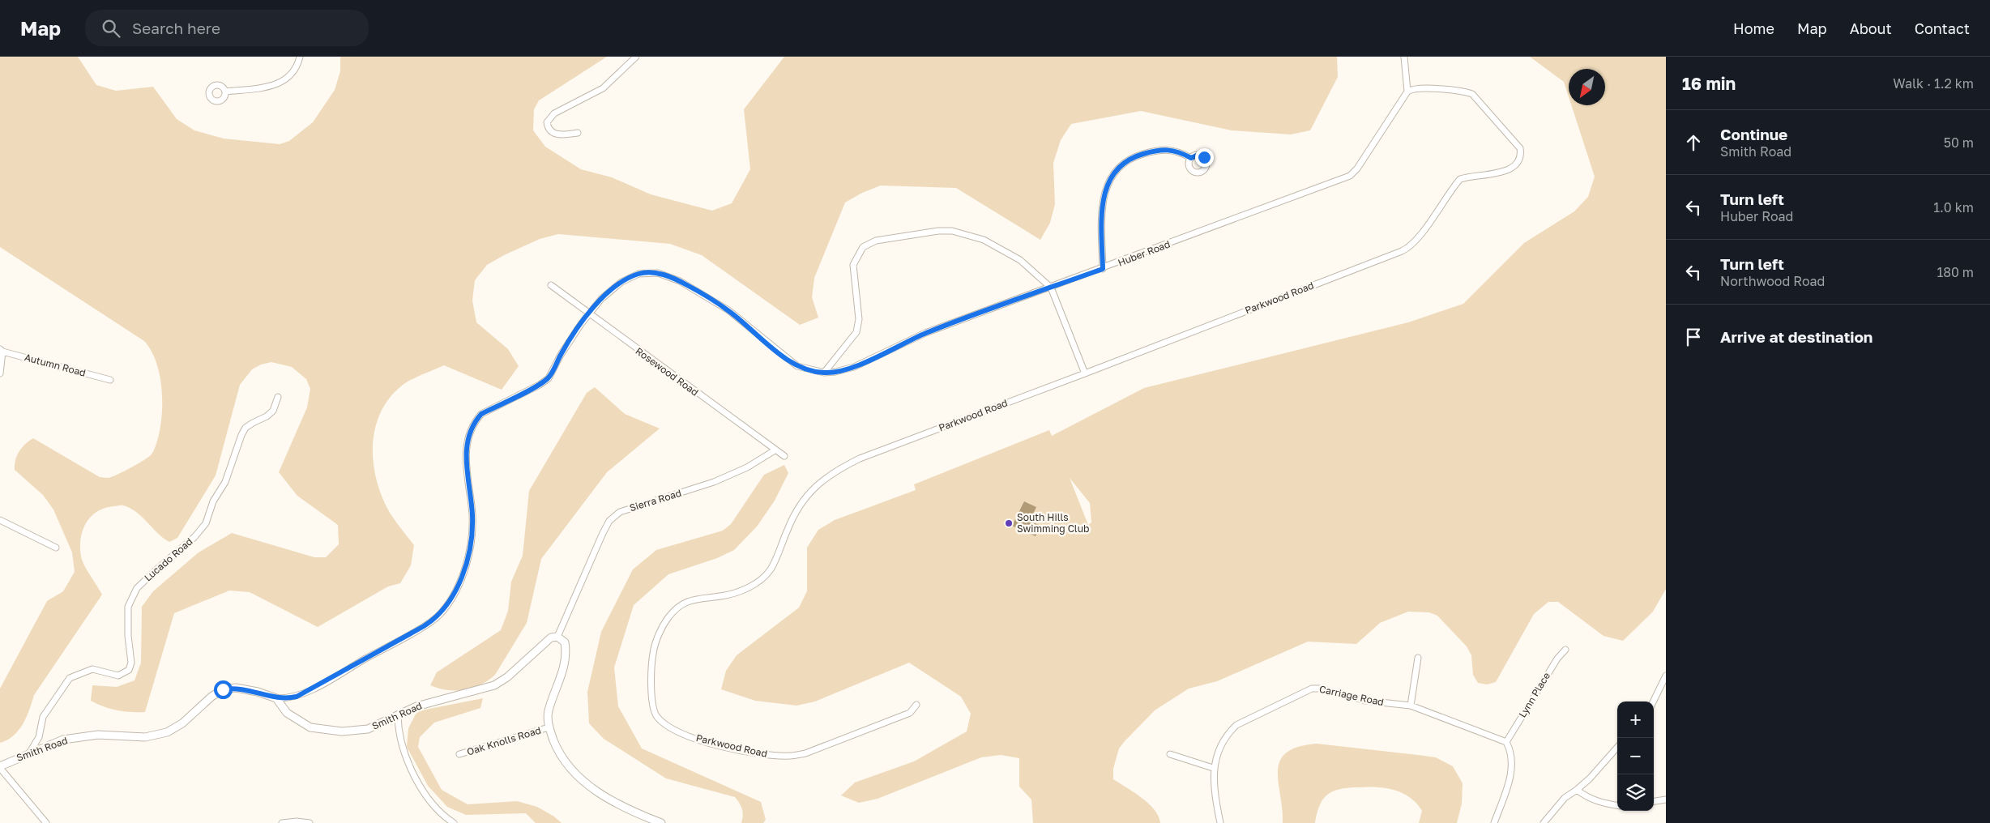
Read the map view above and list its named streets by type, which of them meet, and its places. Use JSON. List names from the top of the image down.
{
  "streets": {
    "street": [
      "Huber Road",
      "Parkwood Road",
      "Autumn Road",
      "Rosewood Road",
      "Sierra Road",
      "Lucado Road",
      "Lynn Place",
      "Carriage Road",
      "Smith Road",
      "Oak Knolls Road"
    ]
  },
  "crossings": [
    ["Huber Road", "Parkwood Road"],
    ["Huber Road", "Rosewood Road"],
    ["Huber Road", "Smith Road"],
    ["Rosewood Road", "Sierra Road"],
    ["Sierra Road", "Smith Road"],
    ["Lucado Road", "Smith Road"],
    ["Lynn Place", "Carriage Road"]
  ],
  "places": ["South Hills Swimming Club"],
  "north": "bottom left",
  "page": {
    "header": "Map",
    "search": "Search here",
    "nav": [
      "Home",
      "Map",
      "About",
      "Contact"
    ],
    "heading": ["16 min", "Walk · 1.2 km"],
    "list": [
      ["Continue", "Smith Road", "50 m"],
      ["Turn left", "Huber Road", "1.0 km"],
      ["Turn left", "Northwood Road", "180 m"],
      "Arrive at destination"
    ],
    "map_buttons": ["+", "−"]
  }
}
